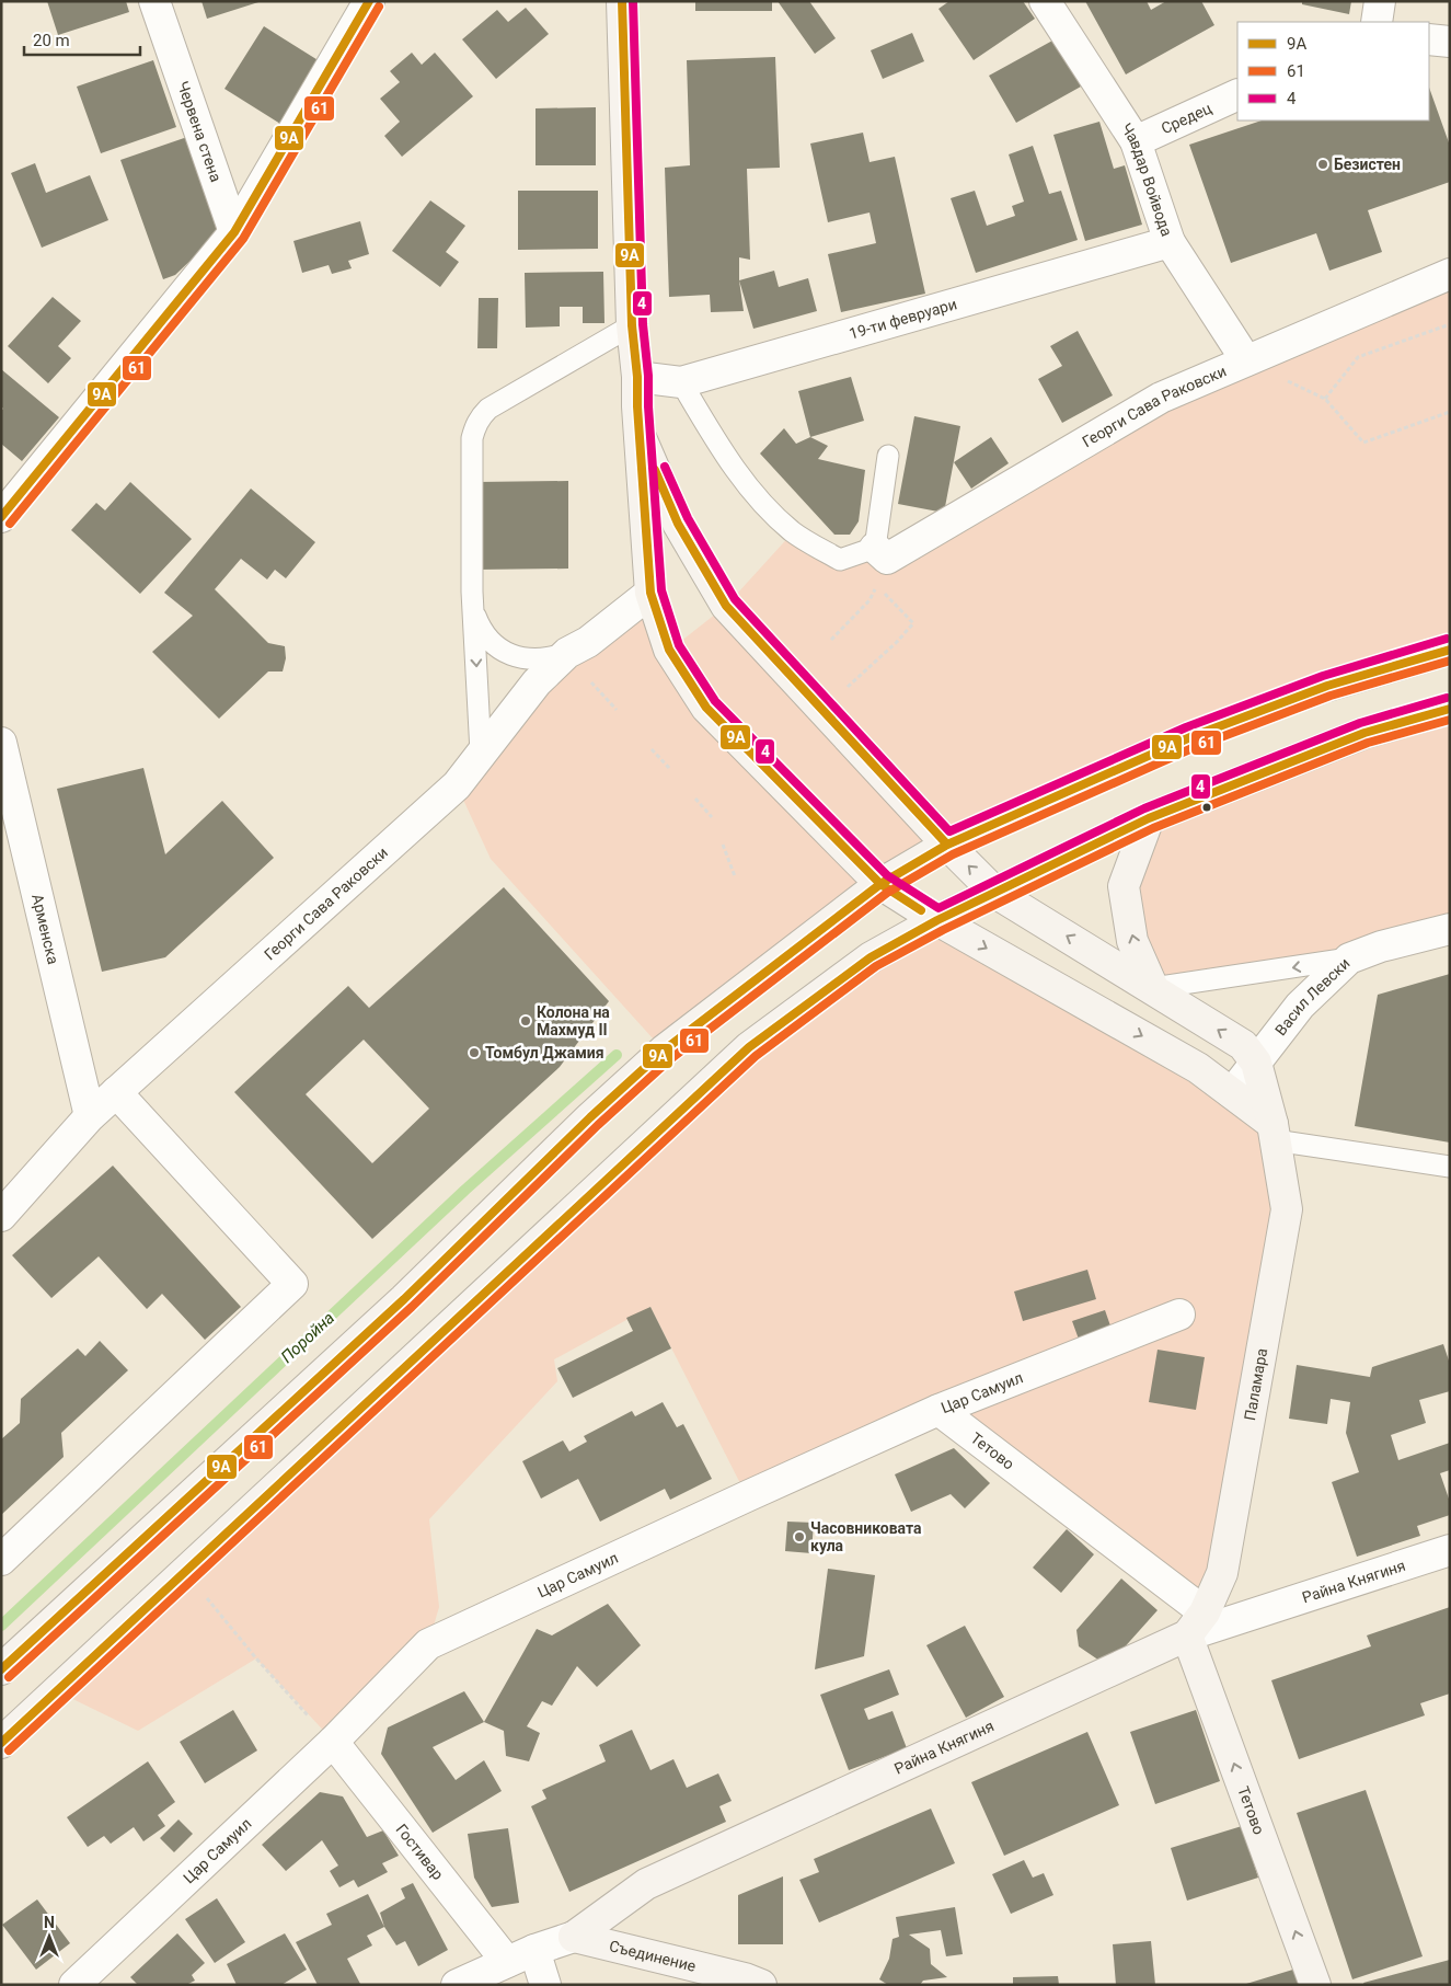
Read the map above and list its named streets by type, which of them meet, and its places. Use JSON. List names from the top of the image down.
{
  "streets": {
    "street": [
      "Средец",
      "Червена стена",
      "Чавдар Войвода",
      "19-ти февруари",
      "Георги Сава Раковски",
      "Арменска",
      "Васил Левски",
      "Паламара",
      "Цар Самуил",
      "Тетово",
      "Райна Княгиня",
      "Гостивар",
      "Съединение"
    ]
  },
  "crossings": [
    ["Средец", "Чавдар Войвода"],
    ["Чавдар Войвода", "19-ти февруари"],
    ["Чавдар Войвода", "Георги Сава Раковски"],
    ["Георги Сава Раковски", "Арменска"],
    ["Васил Левски", "Паламара"],
    ["Паламара", "Тетово"],
    ["Паламара", "Райна Княгиня"],
    ["Цар Самуил", "Тетово"],
    ["Цар Самуил", "Гостивар"],
    ["Тетово", "Райна Княгиня"],
    ["Райна Княгиня", "Гостивар"],
    ["Райна Княгиня", "Съединение"]
  ],
  "one_way": ["Тетово"],
  "water": ["Поройна"],
  "places": [
    "Безистен",
    "Колона на Махмуд II",
    "Томбул Джамия",
    "Часовниковата кула"
  ],
  "lines": ["transit line 9А", "transit line 4", "transit line 61"],
  "legend": ["9А", "61", "4"],
  "scale_bar": "20 m",
  "north": "top"
}
